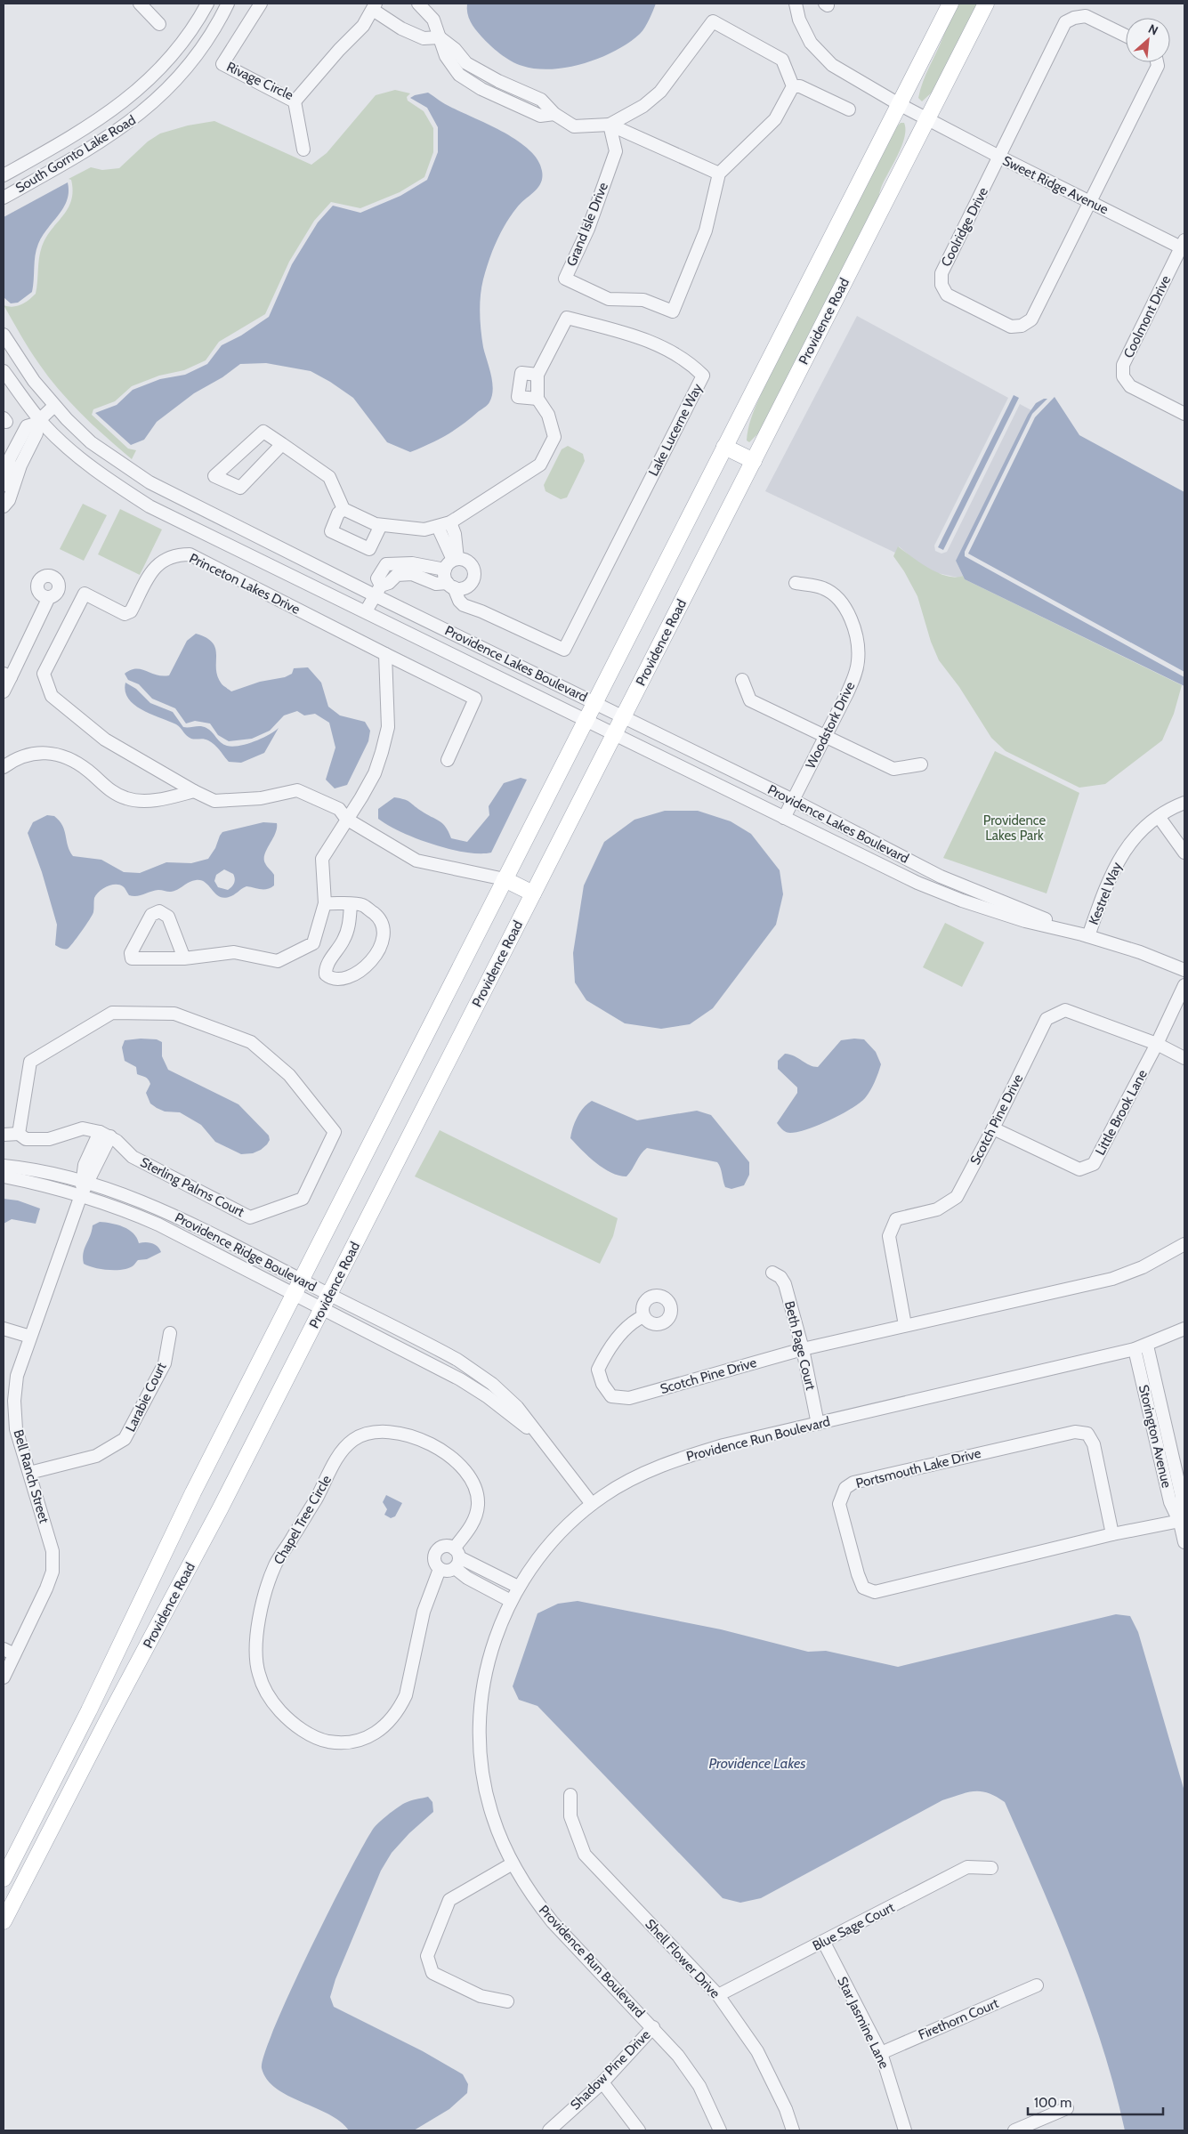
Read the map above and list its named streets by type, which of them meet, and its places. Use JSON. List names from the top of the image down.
{
  "streets": {
    "main road": ["Providence Road"],
    "street": [
      "Rivage Circle",
      "South Gornto Lake Road",
      "Sweet Ridge Avenue",
      "Grand Isle Drive",
      "Coolridge Drive",
      "Coolmont Drive",
      "Lake Lucerne Way",
      "Princeton Lakes Drive",
      "Providence Lakes Boulevard",
      "Woodstork Drive",
      "Kestrel Way",
      "Little Brook Lane",
      "Scotch Pine Drive",
      "Sterling Palms Court",
      "Providence Ridge Boulevard",
      "Beth Page Court",
      "Larabie Court",
      "Storington Avenue",
      "Providence Run Boulevard",
      "Portsmouth Lake Drive",
      "Bell Ranch Street",
      "Chapel Tree Circle",
      "Blue Sage Court",
      "Shell Flower Drive",
      "Firethorn Court",
      "Star Jasmine Lane",
      "Shadow Pine Drive"
    ]
  },
  "crossings": [
    ["Sweet Ridge Avenue", "Coolridge Drive"],
    ["Sweet Ridge Avenue", "Coolmont Drive"],
    ["Sweet Ridge Avenue", "Providence Road"],
    ["Providence Road", "Princeton Lakes Drive"],
    ["Providence Road", "Providence Lakes Boulevard"],
    ["Providence Road", "Providence Ridge Boulevard"],
    ["Providence Lakes Boulevard", "Woodstork Drive"],
    ["Providence Lakes Boulevard", "Kestrel Way"],
    ["Little Brook Lane", "Scotch Pine Drive"],
    ["Scotch Pine Drive", "Beth Page Court"],
    ["Providence Ridge Boulevard", "Providence Run Boulevard"],
    ["Providence Ridge Boulevard", "Bell Ranch Street"],
    ["Beth Page Court", "Providence Run Boulevard"],
    ["Larabie Court", "Bell Ranch Street"],
    ["Storington Avenue", "Providence Run Boulevard"],
    ["Storington Avenue", "Portsmouth Lake Drive"],
    ["Providence Run Boulevard", "Shadow Pine Drive"],
    ["Blue Sage Court", "Shell Flower Drive"],
    ["Blue Sage Court", "Star Jasmine Lane"],
    ["Firethorn Court", "Star Jasmine Lane"]
  ],
  "water": ["Providence Lakes"],
  "parks": ["Providence Lakes Park"],
  "scale_bar": "100 m",
  "north": "top right"
}
